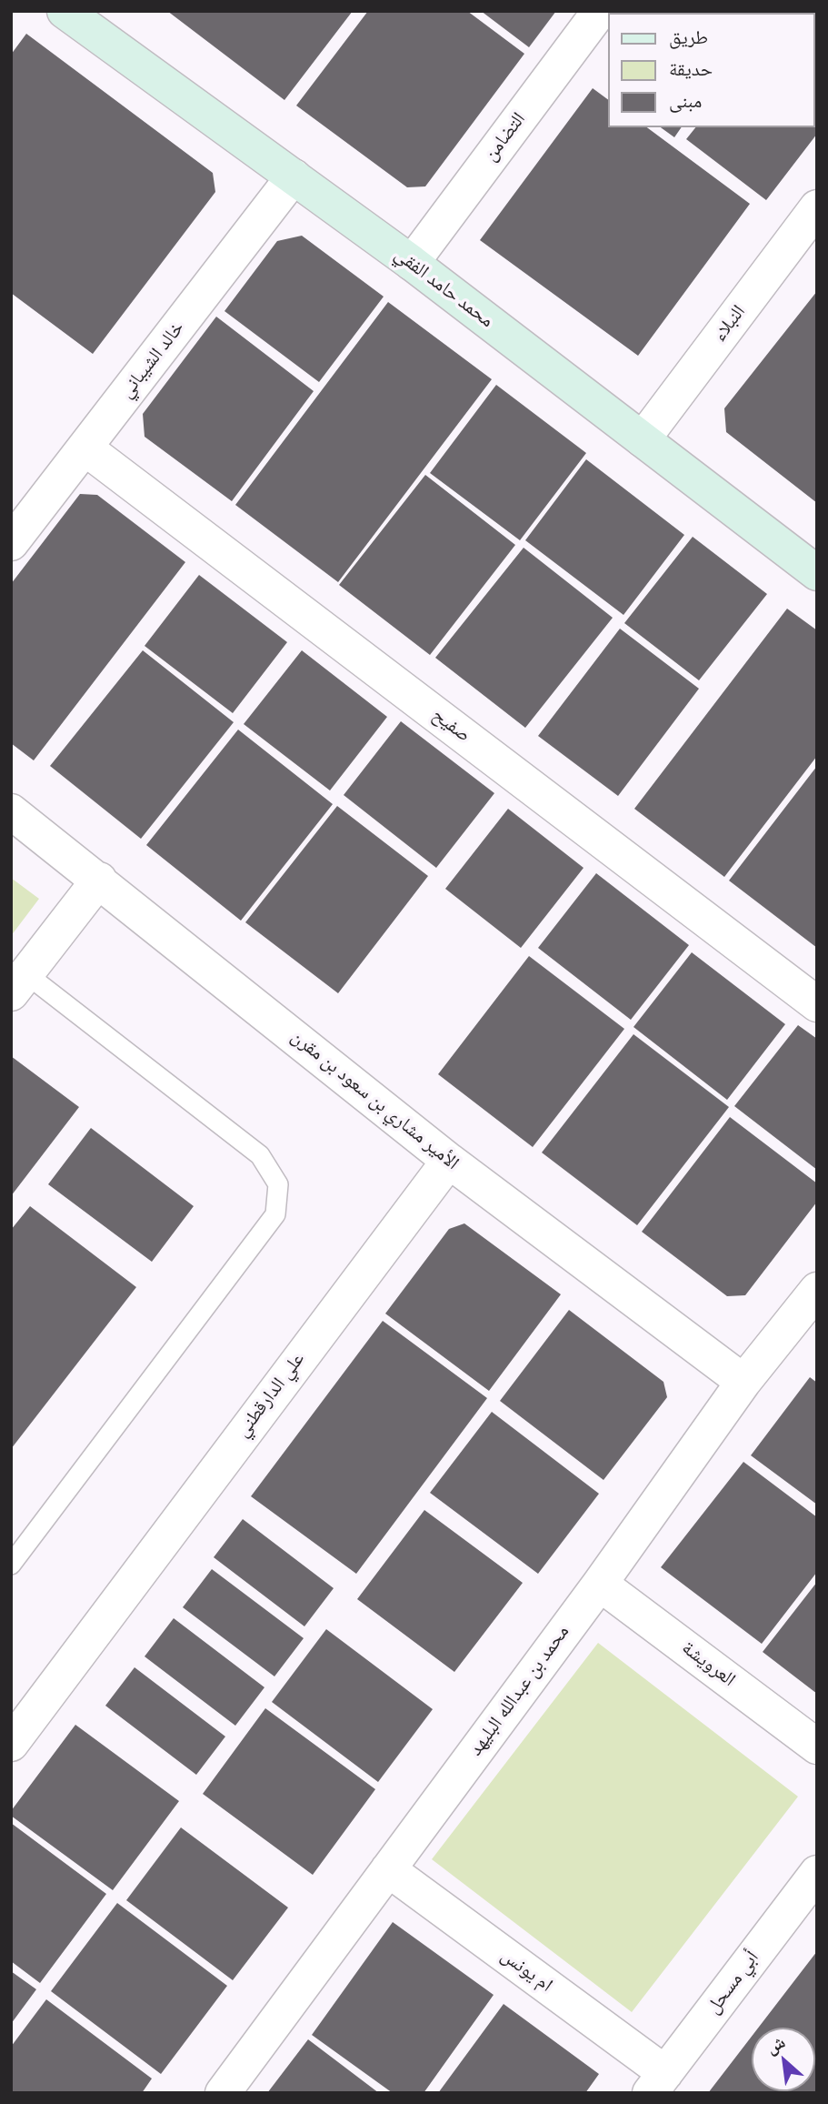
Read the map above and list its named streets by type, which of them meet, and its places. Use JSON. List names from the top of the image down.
{
  "streets": {
    "street": [
      "التضامن",
      "محمد حامد الفقي",
      "النبلاء",
      "خالد الشيباني",
      "صفيح",
      "الأمير مشاري بن سعود بن مقرن",
      "علي الدارقطني",
      "العرويشة",
      "محمد بن عبدالله البليهد",
      "ام يونس",
      "أبي مسحل"
    ]
  },
  "crossings": [
    ["التضامن", "محمد حامد الفقي"],
    ["محمد حامد الفقي", "النبلاء"],
    ["محمد حامد الفقي", "خالد الشيباني"],
    ["خالد الشيباني", "صفيح"],
    ["الأمير مشاري بن سعود بن مقرن", "علي الدارقطني"],
    ["الأمير مشاري بن سعود بن مقرن", "محمد بن عبدالله البليهد"],
    ["العرويشة", "محمد بن عبدالله البليهد"],
    ["محمد بن عبدالله البليهد", "ام يونس"],
    ["ام يونس", "أبي مسحل"]
  ],
  "legend": ["طريق", "حديقة", "مبنى"],
  "north": "top left"
}
